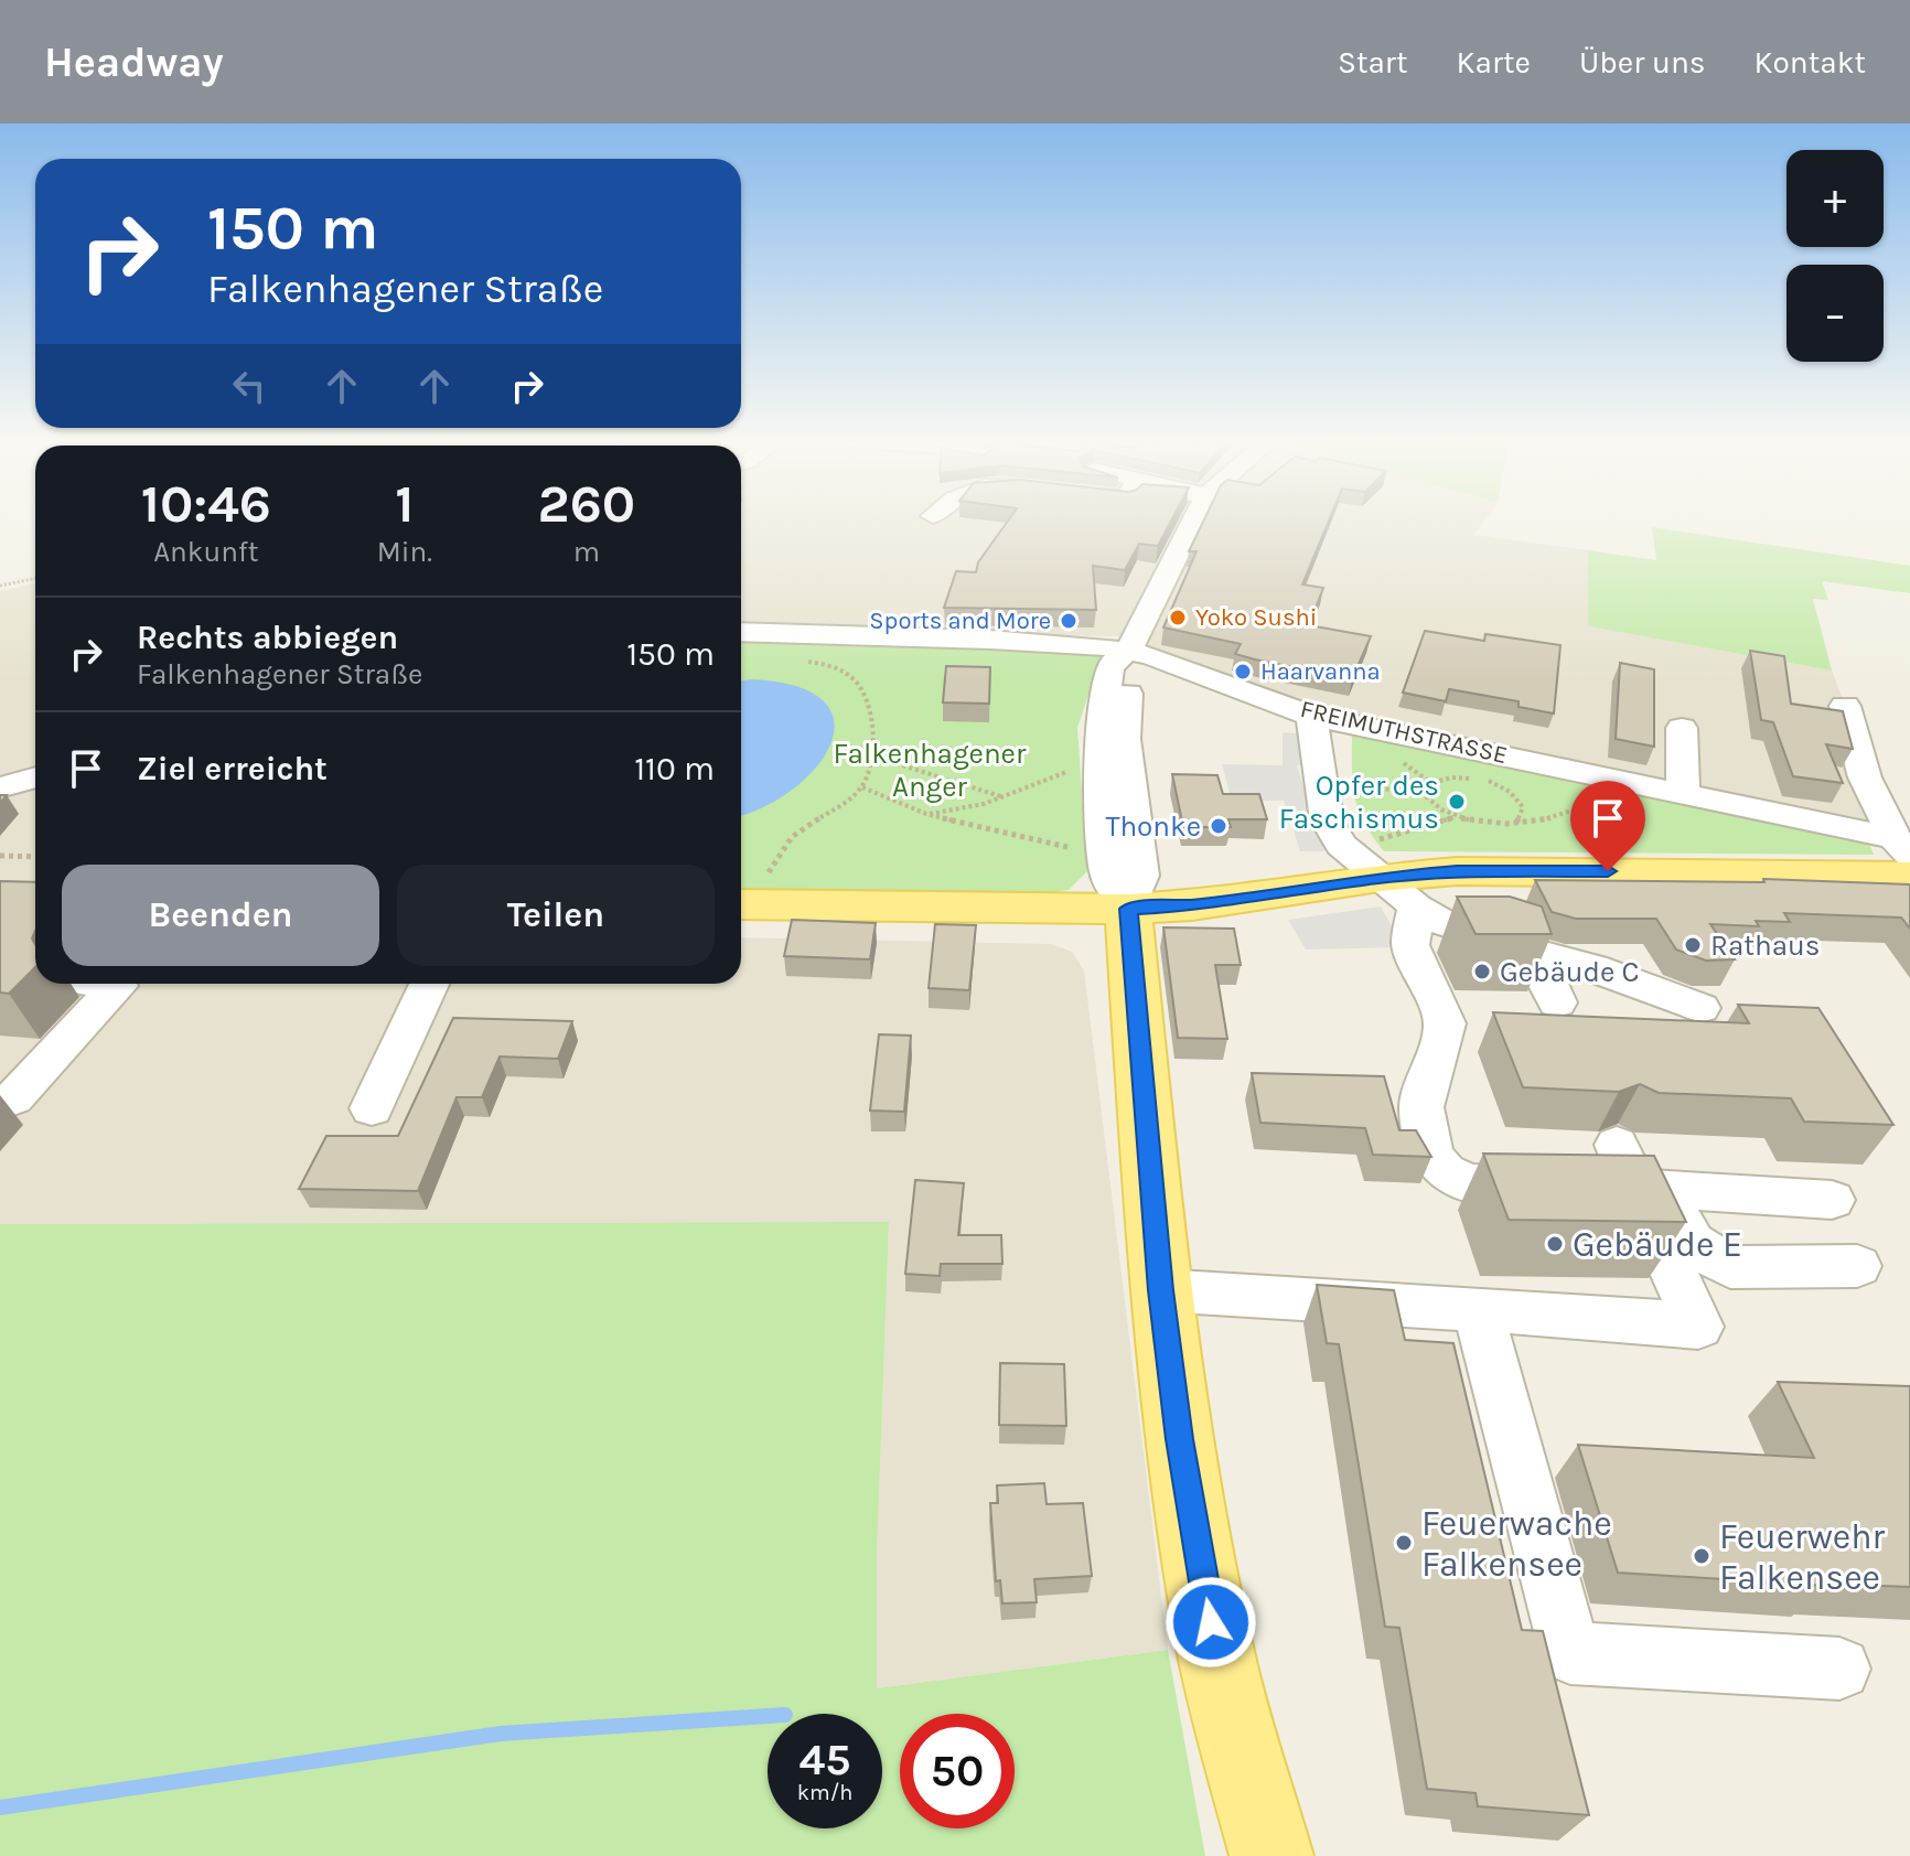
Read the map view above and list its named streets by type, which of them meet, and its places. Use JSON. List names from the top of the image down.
{
  "streets": {
    "street": ["FREIMUTHSTRASSE"]
  },
  "parks": ["Falkenhagener Anger"],
  "places": [
    "Yoko Sushi",
    "Sports and More",
    "Haarvanna",
    "Opfer des Faschismus",
    "Thonke",
    "Rathaus",
    "Gebäude C",
    "Gebäude E",
    "Feuerwache Falkensee",
    "Feuerwehr Falkensee"
  ],
  "page": {
    "header": "Headway",
    "nav": [
      "Start",
      "Karte",
      "Über uns",
      "Kontakt"
    ],
    "map_buttons": ["+", "−"],
    "turn": ["150 m", "Falkenhagener Straße"],
    "eta": [
      "10:46",
      "Ankunft",
      "1",
      "Min.",
      "260",
      "m"
    ],
    "list": [
      {
        "name": "Rechts abbiegen",
        "note": "Falkenhagener Straße",
        "value": "150 m"
      },
      {
        "name": "Ziel erreicht",
        "value": "110 m"
      }
    ],
    "buttons": ["Beenden", "Teilen"],
    "speed": "45 km/h",
    "limit": "50"
  }
}
